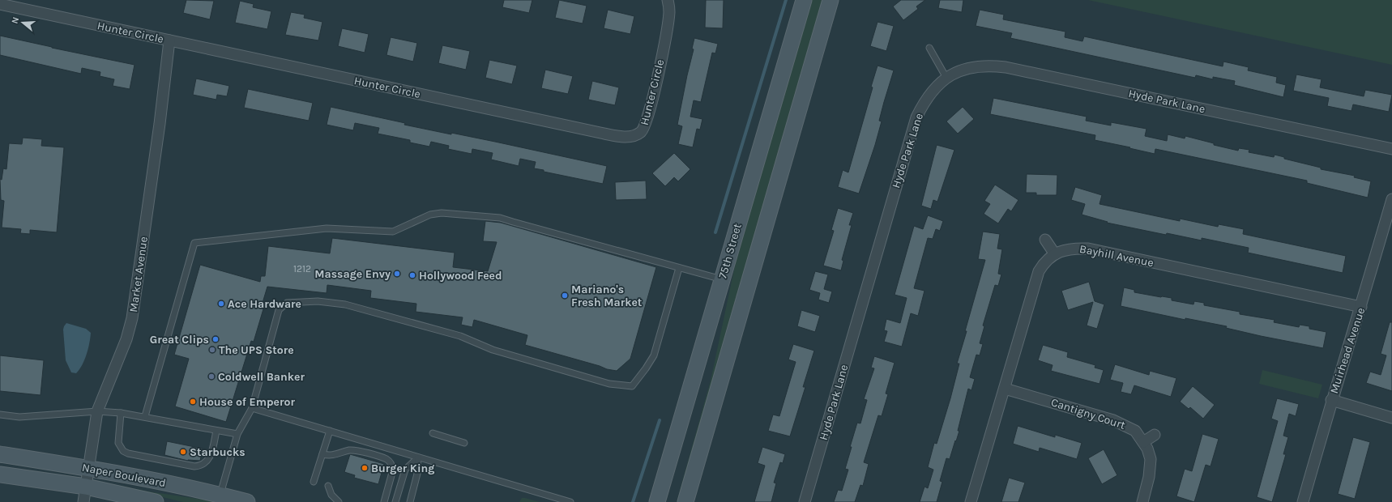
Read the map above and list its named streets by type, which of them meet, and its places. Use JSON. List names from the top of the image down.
{
  "streets": {
    "main road": ["75th Street", "Naper Boulevard"],
    "street": [
      "Hunter Circle",
      "Hyde Park Lane",
      "Bayhill Avenue",
      "Market Avenue",
      "Muirhead Avenue",
      "Cantigny Court"
    ]
  },
  "crossings": [
    ["Hunter Circle", "Market Avenue"],
    ["Bayhill Avenue", "Muirhead Avenue"],
    ["Bayhill Avenue", "Cantigny Court"],
    ["Market Avenue", "Naper Boulevard"]
  ],
  "places": [
    "Massage Envy",
    "Hollywood Feed",
    "Mariano's Fresh Market",
    "Ace Hardware",
    "Great Clips",
    "The UPS Store",
    "Coldwell Banker",
    "House of Emperor",
    "Starbucks",
    "Burger King"
  ],
  "house_numbers": ["1212"],
  "north": "left"
}
